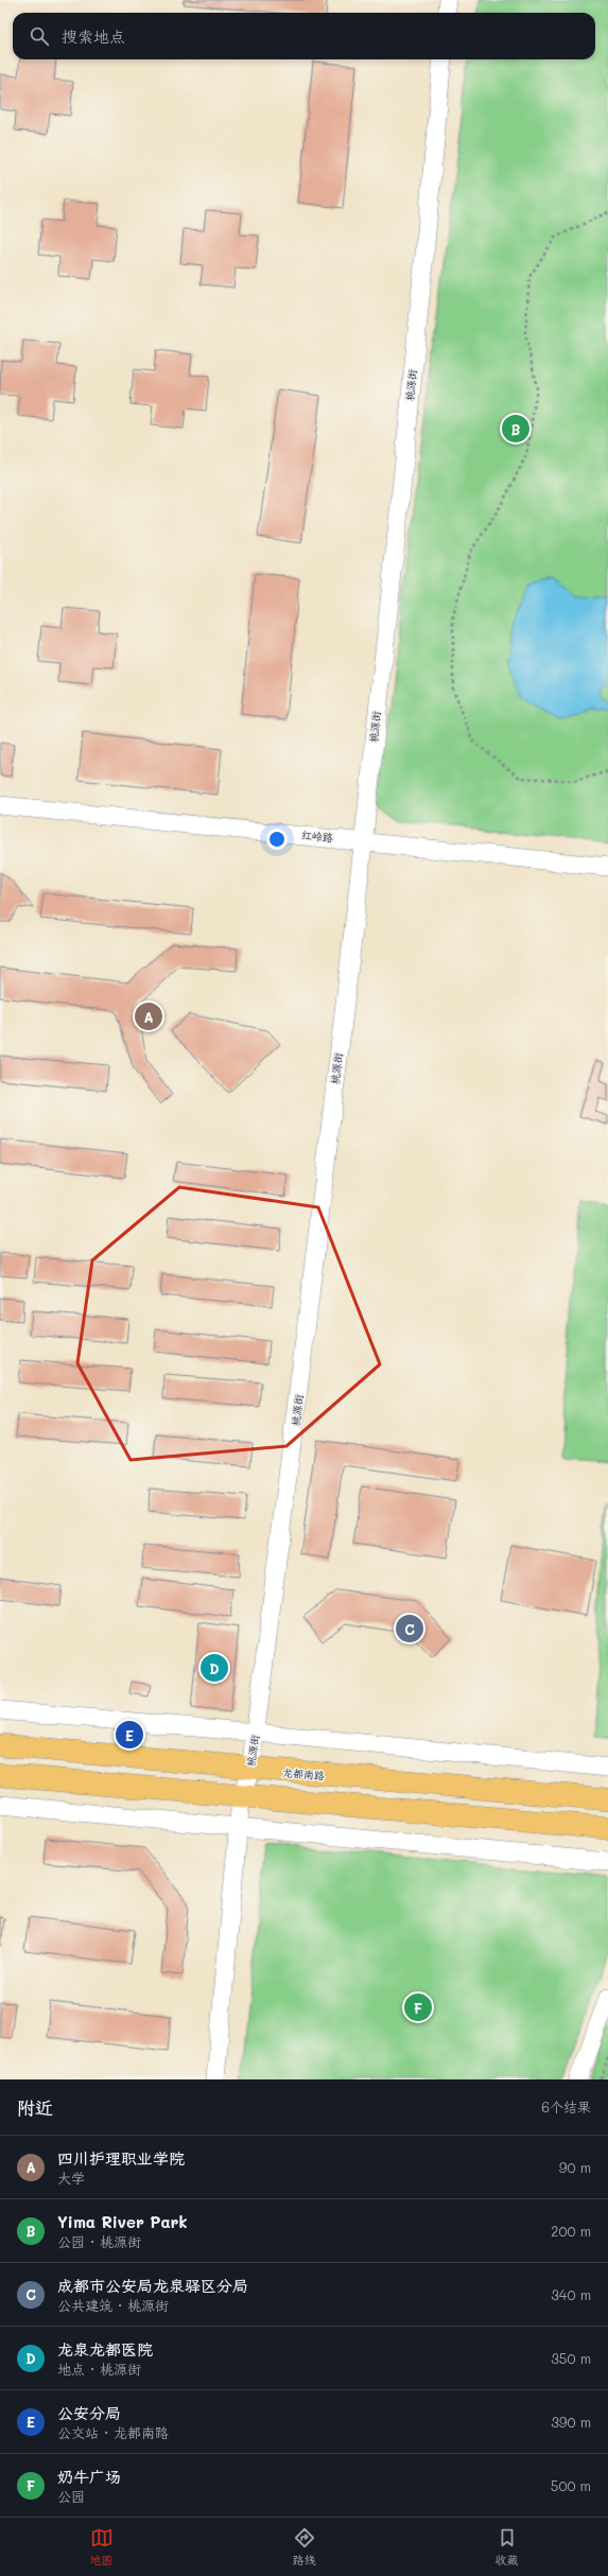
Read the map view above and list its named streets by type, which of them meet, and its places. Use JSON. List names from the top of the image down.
{
  "streets": {
    "main road": ["龙都南路"],
    "street": ["桃源街", "红岭路"]
  },
  "crossings": [
    ["桃源街", "红岭路"],
    ["桃源街", "龙都南路"]
  ],
  "page": {
    "search": "搜索地点",
    "pins": [
      "B",
      "A",
      "C",
      "D",
      "E",
      "F"
    ],
    "heading": ["附近", "6个结果"],
    "list": [
      {
        "mark": "A",
        "name": "四川护理职业学院",
        "note": "大学",
        "value": "90 m"
      },
      {
        "mark": "B",
        "name": "Yima River Park",
        "note": "公园 · 桃源街",
        "value": "200 m"
      },
      {
        "mark": "C",
        "name": "成都市公安局龙泉驿区分局",
        "note": "公共建筑 · 桃源街",
        "value": "340 m"
      },
      {
        "mark": "D",
        "name": "龙泉龙都医院",
        "note": "地点 · 桃源街",
        "value": "350 m"
      },
      {
        "mark": "E",
        "name": "公安分局",
        "note": "公交站 · 龙都南路",
        "value": "390 m"
      },
      {
        "mark": "F",
        "name": "奶牛广场",
        "note": "公园",
        "value": "500 m"
      }
    ],
    "nav": ["地图", "路线", "收藏"]
  }
}
